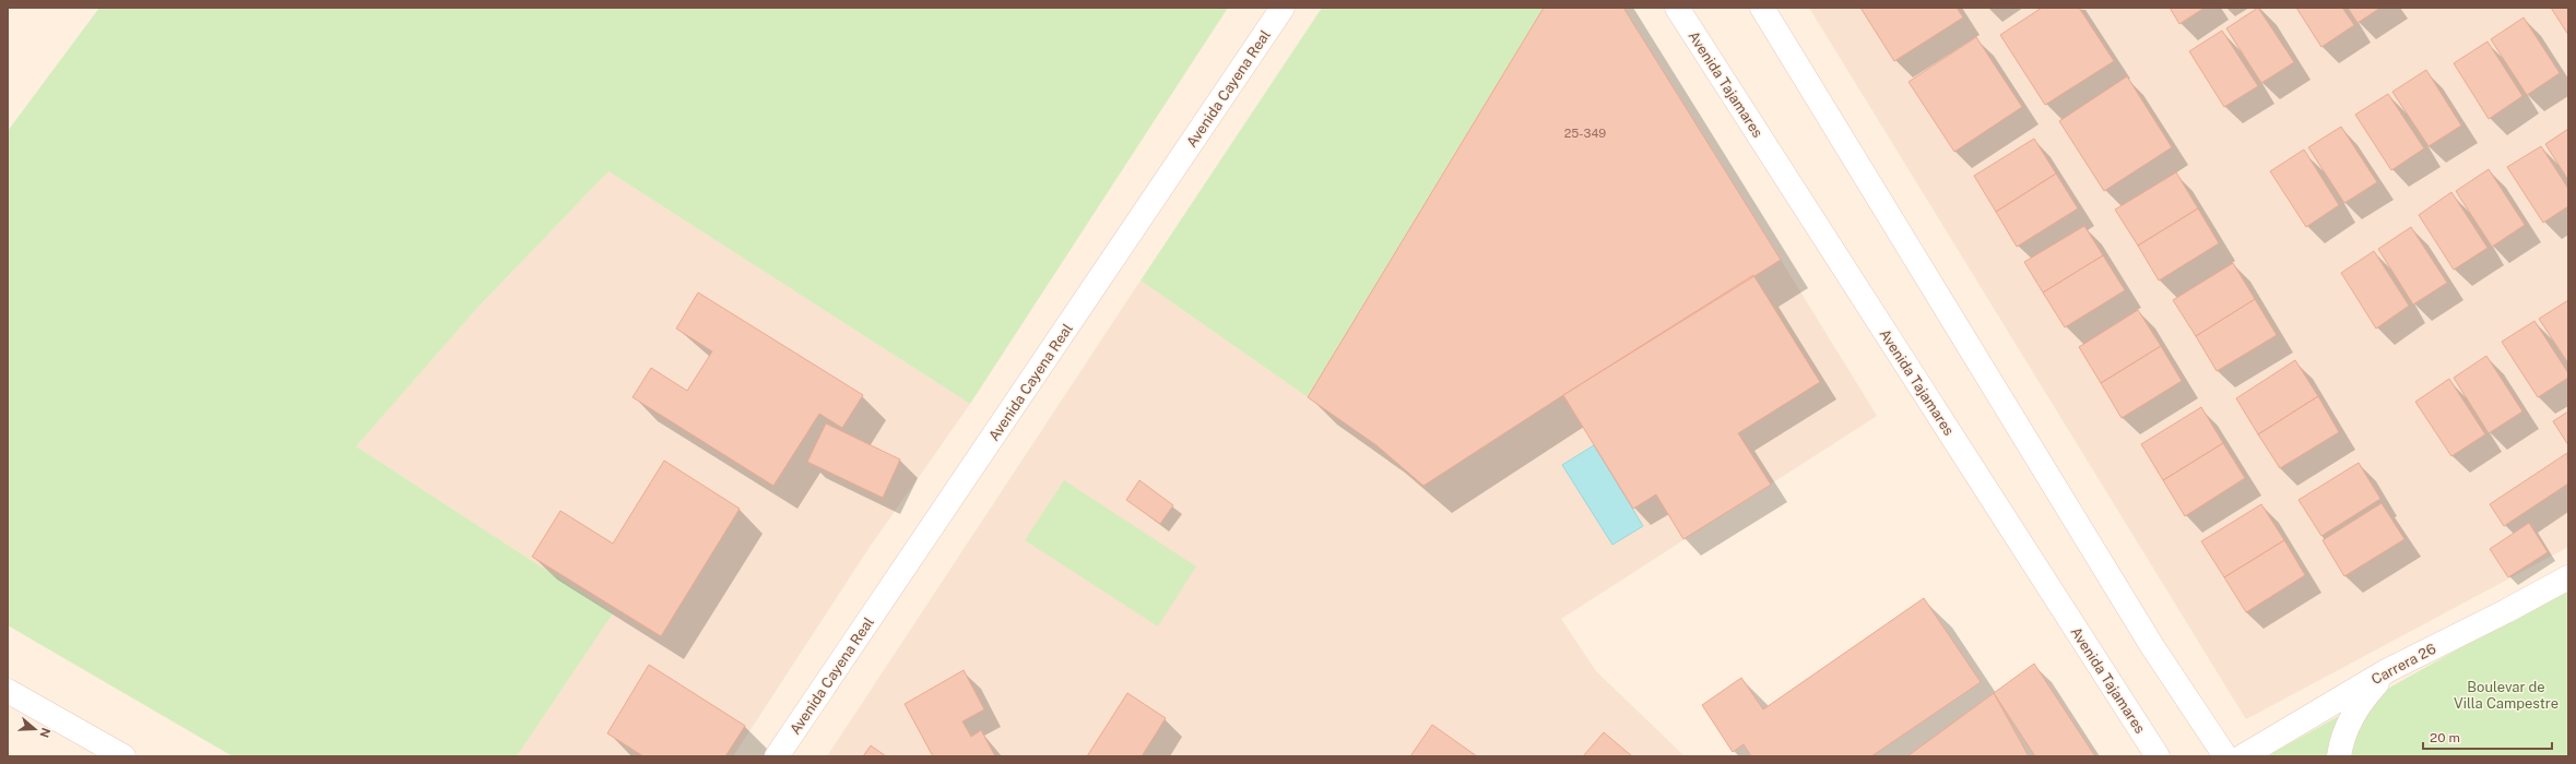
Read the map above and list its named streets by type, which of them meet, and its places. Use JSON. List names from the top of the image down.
{
  "streets": {
    "street": ["Avenida Tajamares", "Avenida Cayena Real", "Carrera 26"]
  },
  "parks": ["Boulevar de Villa Campestre"],
  "house_numbers": ["25-349"],
  "scale_bar": "20 m",
  "north": "right"
}
